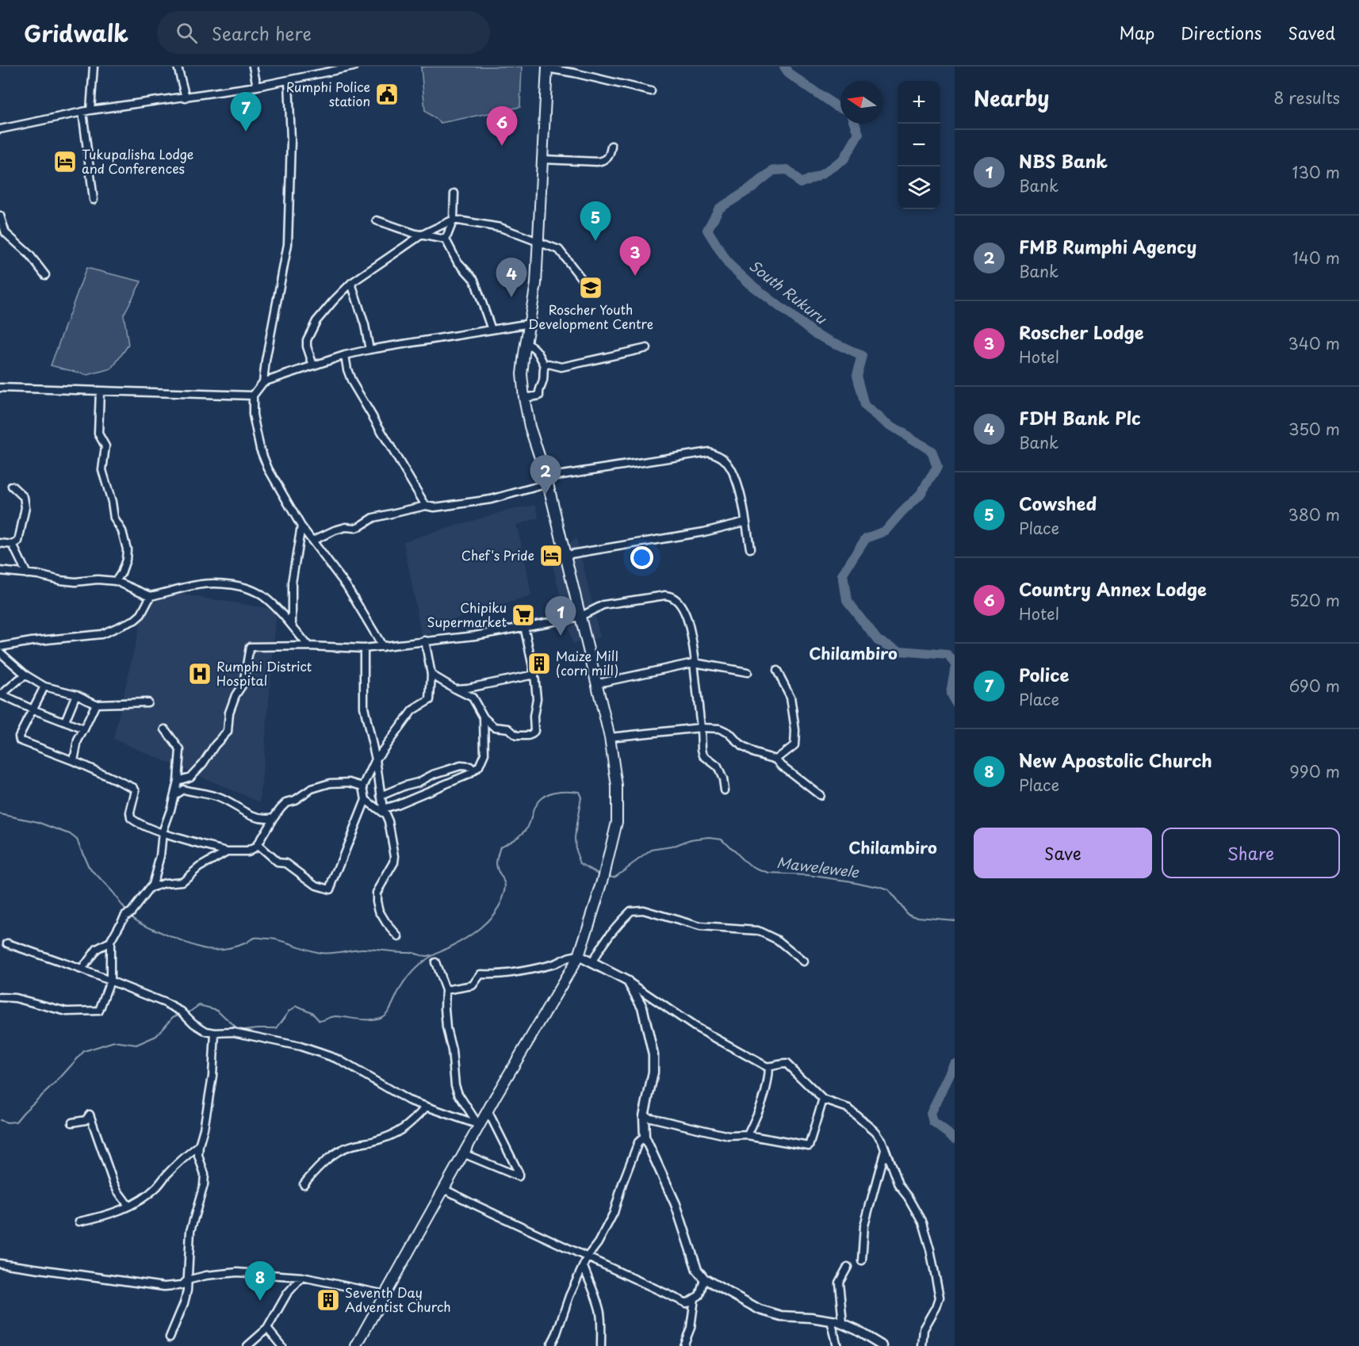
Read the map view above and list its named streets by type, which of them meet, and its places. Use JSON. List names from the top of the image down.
{
  "districts": ["Chilambiro", "Chilambiro"],
  "water": ["South Rukuru", "Mawelewele"],
  "places": {
    "public building": ["Rumphi Police station"],
    "hotel": ["Tukupalisha Lodge and Conferences", "Chef's Pride"],
    "school or university": ["Roscher Youth Development Centre"],
    "supermarket": ["Chipiku Supermarket"],
    "building": ["Maize Mill (corn mill)", "Seventh Day Adventist Church"],
    "hospital": ["Rumphi District Hospital"]
  },
  "north": "left",
  "page": {
    "header": "Gridwalk",
    "search": "Search here",
    "nav": ["Map", "Directions", "Saved"],
    "heading": ["Nearby", "8 results"],
    "map_buttons": ["+", "−"],
    "pins": [
      "7",
      "6",
      "5",
      "3",
      "4",
      "2",
      "1",
      "8"
    ],
    "list": [
      {
        "mark": "1",
        "name": "NBS Bank",
        "note": "Bank",
        "value": "130 m"
      },
      {
        "mark": "2",
        "name": "FMB Rumphi Agency",
        "note": "Bank",
        "value": "140 m"
      },
      {
        "mark": "3",
        "name": "Roscher Lodge",
        "note": "Hotel",
        "value": "340 m"
      },
      {
        "mark": "4",
        "name": "FDH Bank Plc",
        "note": "Bank",
        "value": "350 m"
      },
      {
        "mark": "5",
        "name": "Cowshed",
        "note": "Place",
        "value": "380 m"
      },
      {
        "mark": "6",
        "name": "Country Annex Lodge",
        "note": "Hotel",
        "value": "520 m"
      },
      {
        "mark": "7",
        "name": "Police",
        "note": "Place",
        "value": "690 m"
      },
      {
        "mark": "8",
        "name": "New Apostolic Church",
        "note": "Place",
        "value": "990 m"
      }
    ],
    "buttons": ["Save", "Share"]
  }
}
